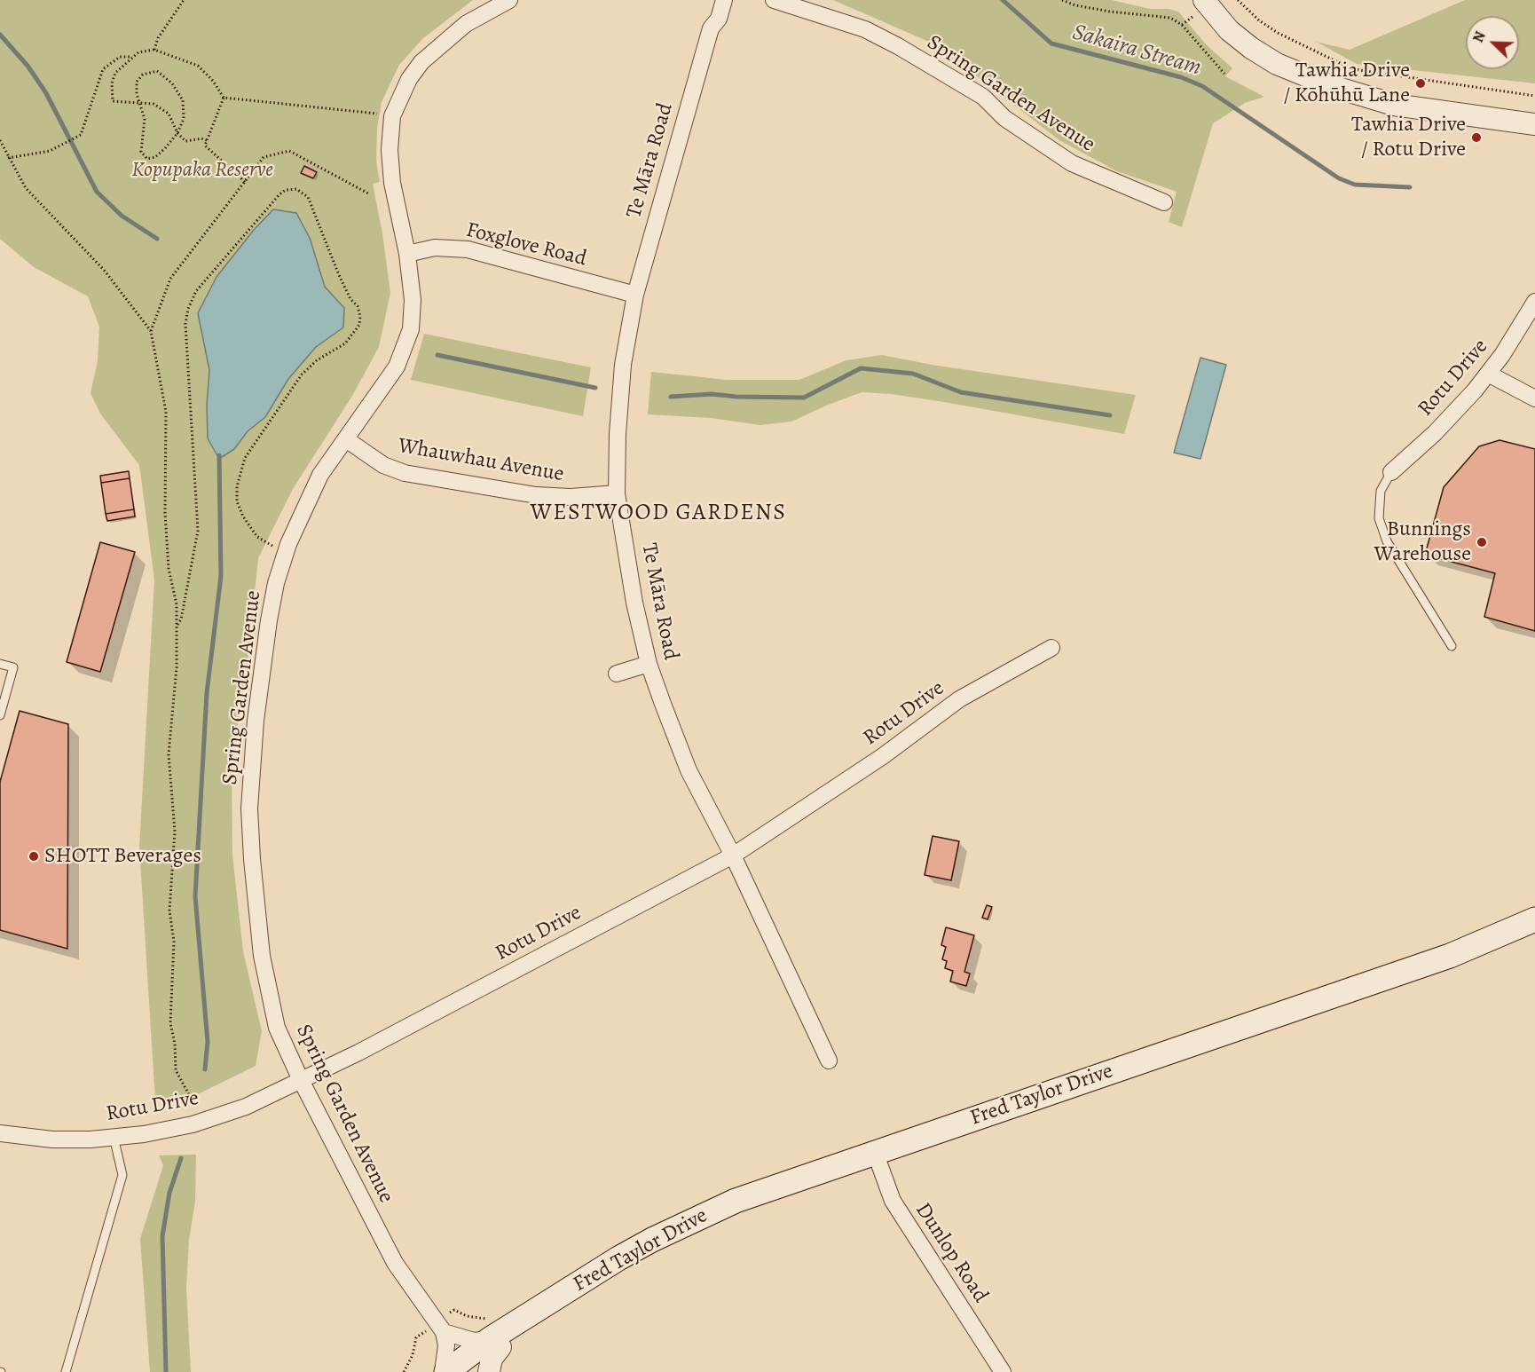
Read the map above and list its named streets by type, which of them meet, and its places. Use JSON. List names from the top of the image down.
{
  "streets": {
    "main road": ["Fred Taylor Drive"],
    "street": [
      "Spring Garden Avenue",
      "Te Māra Road",
      "Foxglove Road",
      "Rotu Drive",
      "Whauwhau Avenue",
      "Dunlop Road"
    ]
  },
  "crossings": [
    ["Spring Garden Avenue", "Foxglove Road"],
    ["Spring Garden Avenue", "Rotu Drive"],
    ["Spring Garden Avenue", "Whauwhau Avenue"],
    ["Te Māra Road", "Foxglove Road"],
    ["Te Māra Road", "Rotu Drive"],
    ["Te Māra Road", "Whauwhau Avenue"],
    ["Fred Taylor Drive", "Dunlop Road"]
  ],
  "districts": ["WESTWOOD GARDENS"],
  "water": ["Sakaira Stream"],
  "parks": ["Kopupaka Reserve"],
  "places": [
    "Tawhia Drive / Kōhūhū Lane",
    "Tawhia Drive / Rotu Drive",
    "Bunnings Warehouse",
    "SHOTT Beverages"
  ],
  "north": "top left"
}
